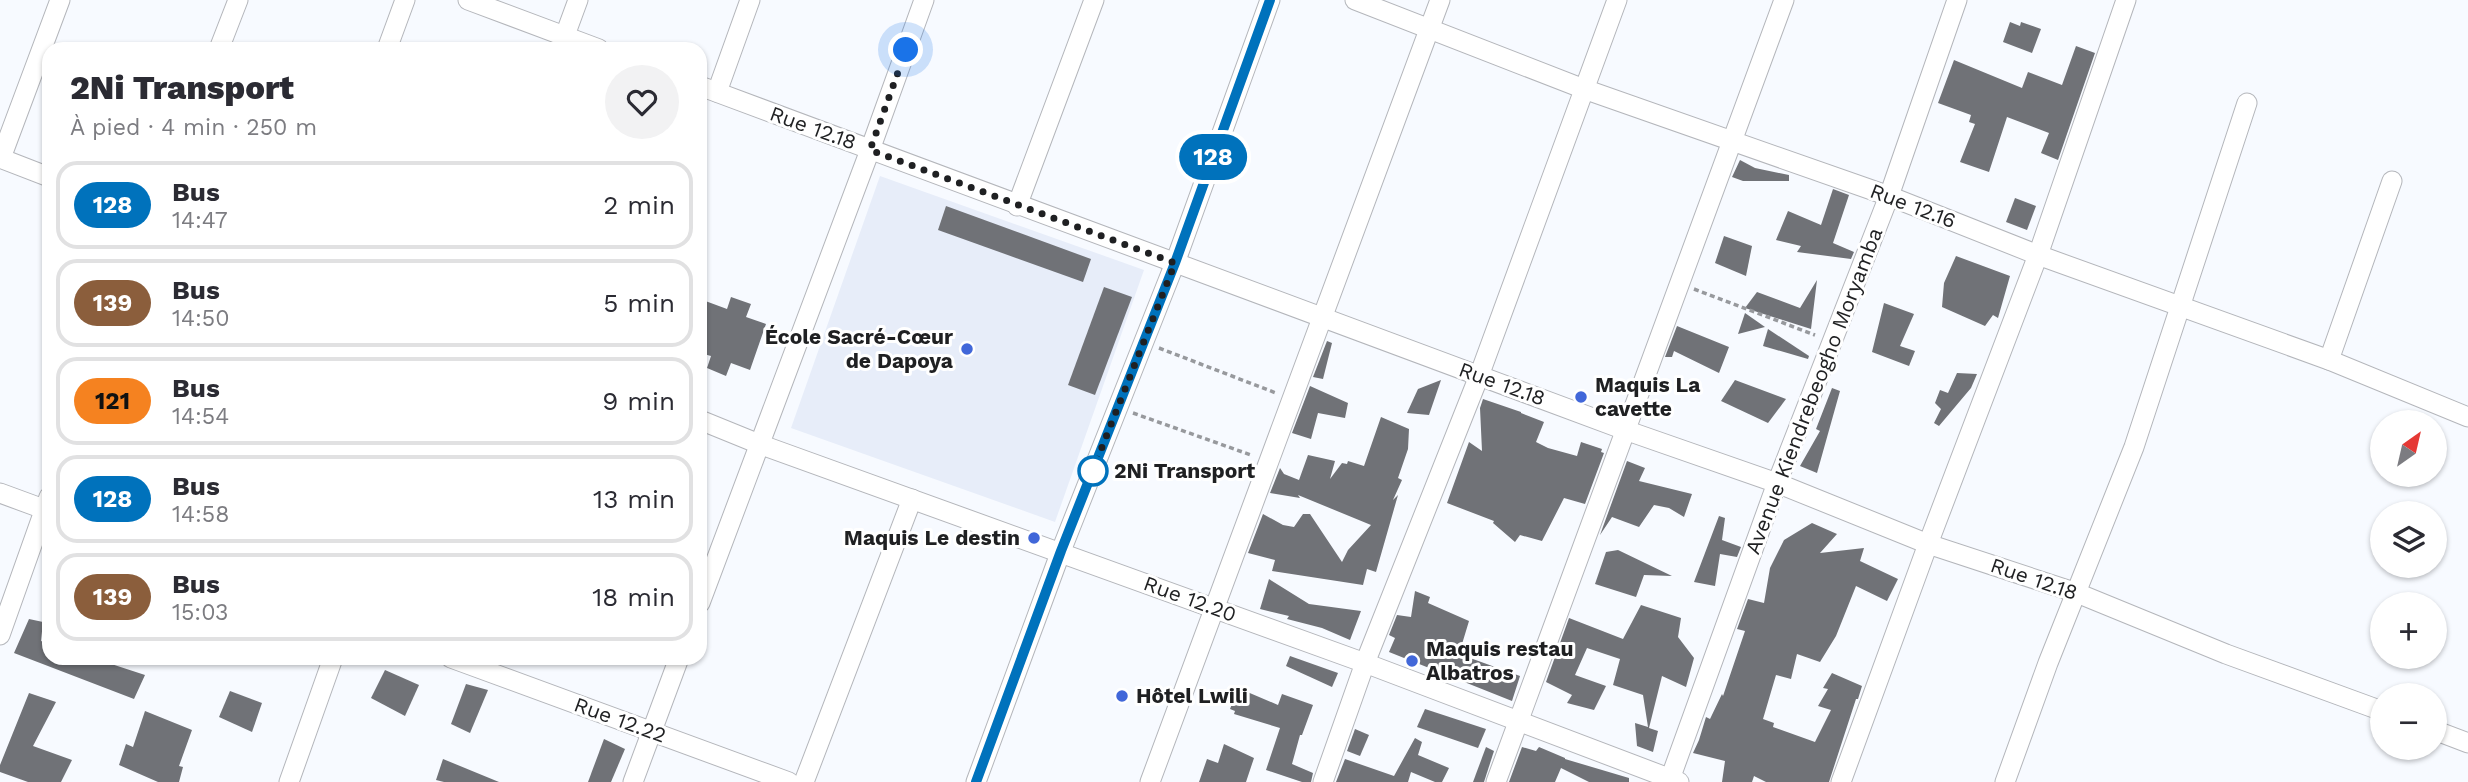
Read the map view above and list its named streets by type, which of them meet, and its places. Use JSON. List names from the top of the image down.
{
  "streets": {
    "street": [
      "Rue 12.18",
      "Rue 12.16",
      "Avenue Kiendrebeogho Moryamba",
      "Rue 12.20",
      "Rue 12.22"
    ]
  },
  "crossings": [
    ["Rue 12.18", "Avenue Kiendrebeogho Moryamba"],
    ["Rue 12.16", "Avenue Kiendrebeogho Moryamba"],
    ["Avenue Kiendrebeogho Moryamba", "Rue 12.20"]
  ],
  "places": [
    "École Sacré-Cœur de Dapoya",
    "Maquis La cavette",
    "2Ni Transport",
    "Maquis Le destin",
    "Maquis restau Albatros",
    "Hôtel Lwili"
  ],
  "lines": ["bus line 128"],
  "north": "top right",
  "page": {
    "on_map": "128",
    "heading": ["2Ni Transport", "À pied · 4 min · 250 m"],
    "list": [
      {
        "mark": "128",
        "name": "Bus",
        "note": "14:47",
        "value": "2 min"
      },
      {
        "mark": "139",
        "name": "Bus",
        "note": "14:50",
        "value": "5 min"
      },
      {
        "mark": "121",
        "name": "Bus",
        "note": "14:54",
        "value": "9 min"
      },
      {
        "mark": "128",
        "name": "Bus",
        "note": "14:58",
        "value": "13 min"
      },
      {
        "mark": "139",
        "name": "Bus",
        "note": "15:03",
        "value": "18 min"
      }
    ],
    "map_buttons": ["+", "−"]
  }
}
